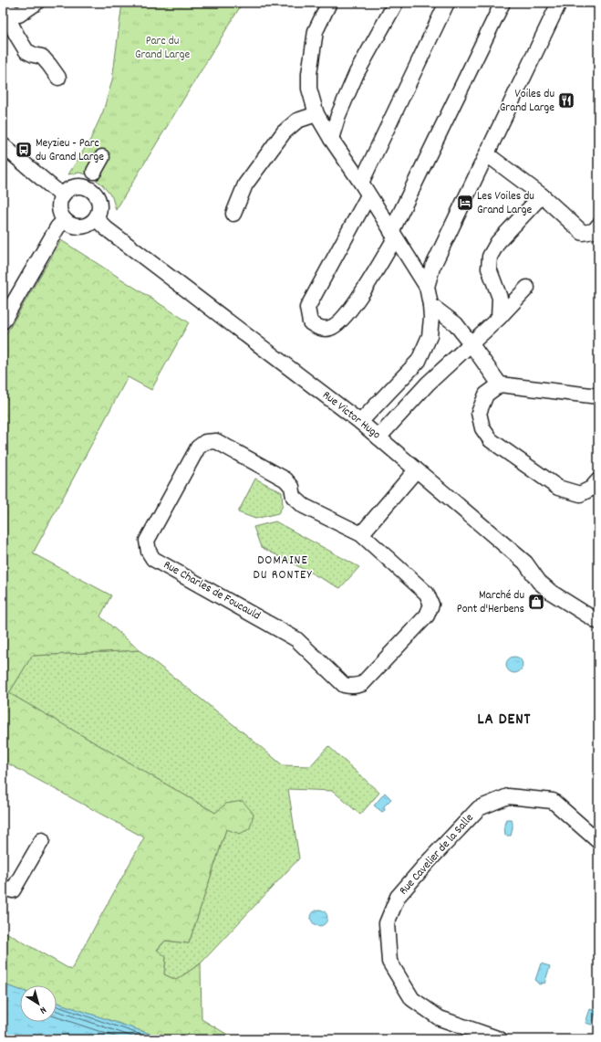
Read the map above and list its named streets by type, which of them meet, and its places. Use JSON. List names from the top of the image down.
{
  "streets": {
    "street": ["Rue Victor Hugo", "Rue Charles de Foucauld", "Rue Cavelier de la Salle"]
  },
  "districts": ["DOMAINE DU RONTEY", "LA DENT"],
  "parks": ["Parc du Grand Large"],
  "places": {
    "restaurant": ["Voiles du Grand Large"],
    "bus stop": ["Meyzieu - Parc du Grand Large"],
    "hotel": ["Les Voiles du Grand Large"],
    "shop": ["Marché du Pont d'Herbens"]
  },
  "north": "bottom right"
}
